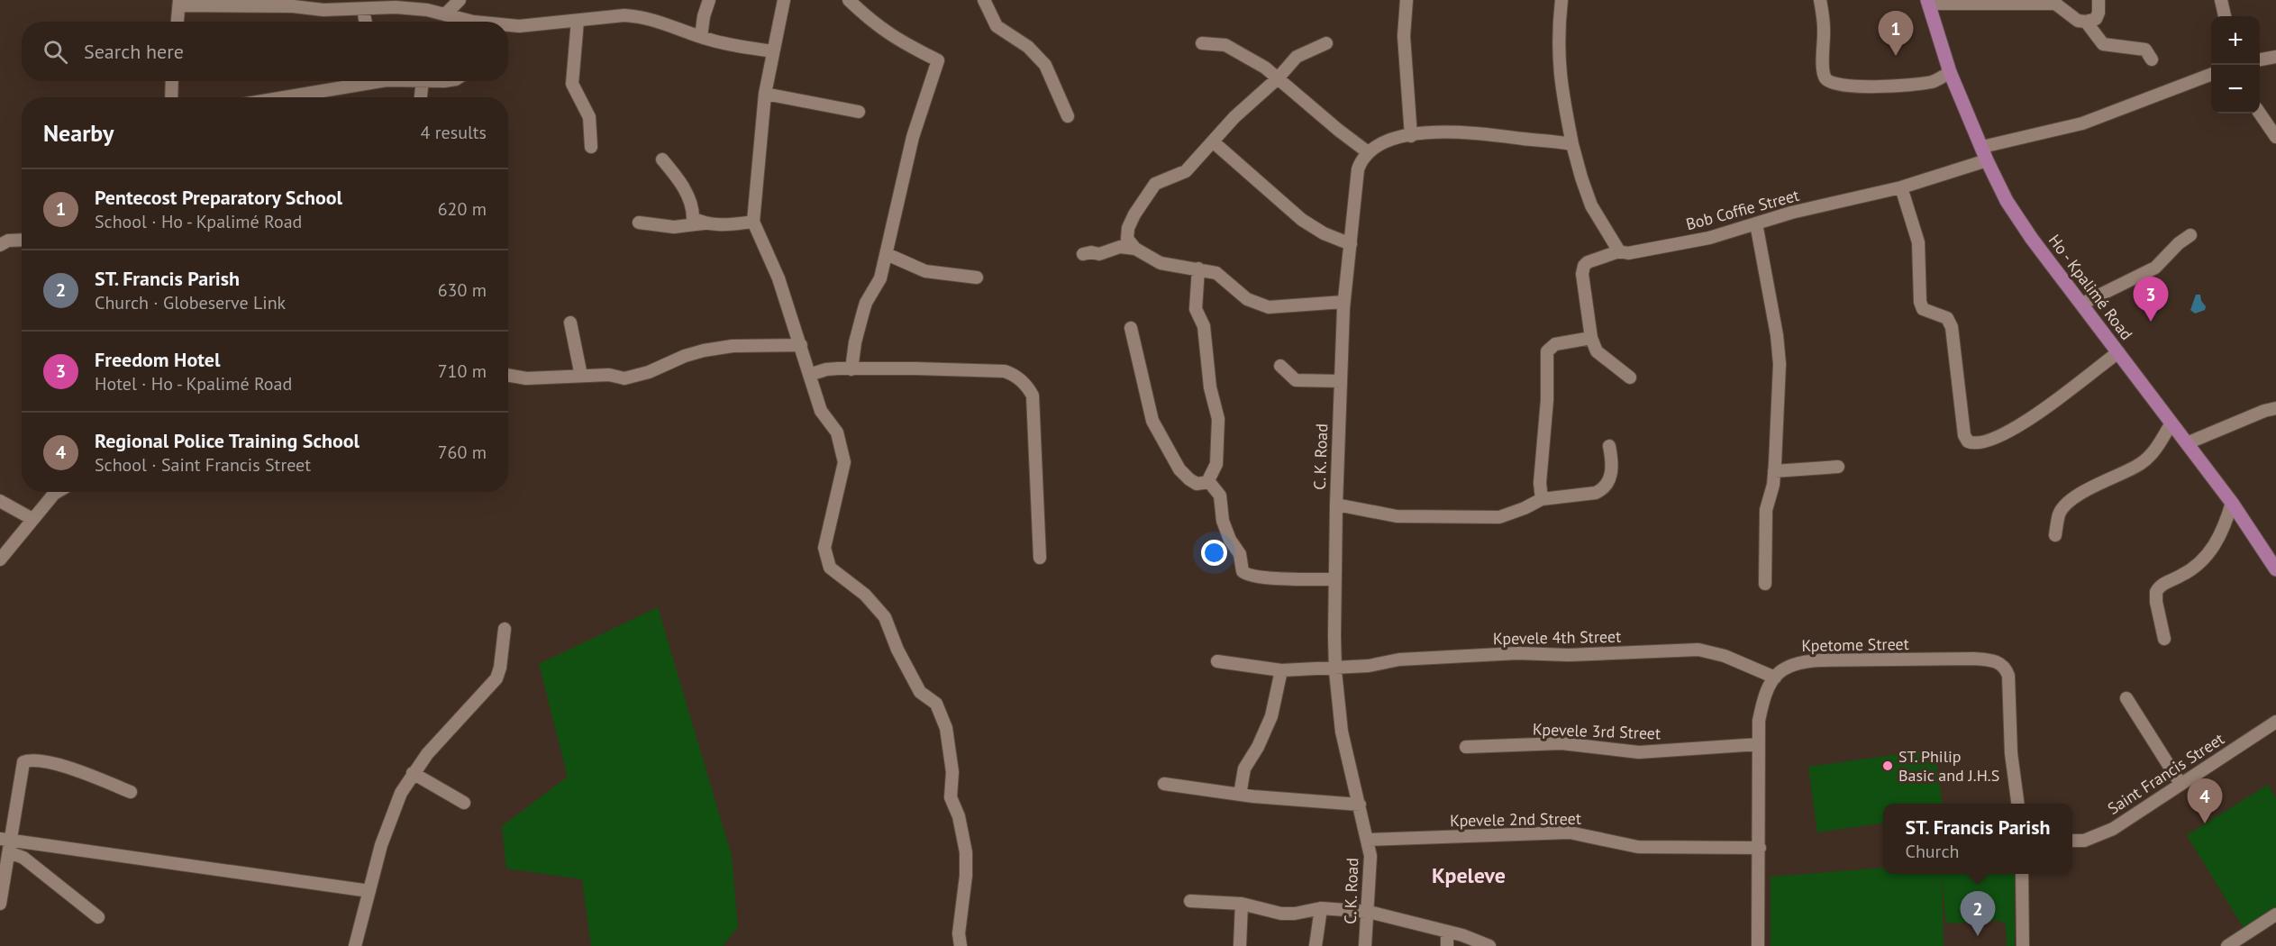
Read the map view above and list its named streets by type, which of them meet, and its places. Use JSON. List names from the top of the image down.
{
  "streets": {
    "main road": ["Ho - Kpalimé Road"],
    "street": [
      "Bob Coffie Street",
      "C. K. Road",
      "Kpevele 4th Street",
      "Kpetome Street",
      "Kpevele 3rd Street",
      "Saint Francis Street",
      "Kpevele 2nd Street"
    ]
  },
  "crossings": [
    ["Bob Coffie Street", "Ho - Kpalimé Road"],
    ["C. K. Road", "Kpevele 4th Street"],
    ["C. K. Road", "Kpevele 2nd Street"],
    ["Kpevele 4th Street", "Kpetome Street"],
    ["Kpetome Street", "Kpevele 3rd Street"],
    ["Kpetome Street", "Kpevele 2nd Street"]
  ],
  "districts": ["Kpeleve"],
  "places": ["ST. Philip Basic and J.H.S"],
  "page": {
    "pins": [
      "1",
      "3",
      "4",
      "2"
    ],
    "map_buttons": ["+", "−"],
    "search": "Search here",
    "heading": ["Nearby", "4 results"],
    "list": [
      {
        "mark": "1",
        "name": "Pentecost Preparatory School",
        "note": "School · Ho - Kpalimé Road",
        "value": "620 m"
      },
      {
        "mark": "2",
        "name": "ST. Francis Parish",
        "note": "Church · Globeserve Link",
        "value": "630 m"
      },
      {
        "mark": "3",
        "name": "Freedom Hotel",
        "note": "Hotel · Ho - Kpalimé Road",
        "value": "710 m"
      },
      {
        "mark": "4",
        "name": "Regional Police Training School",
        "note": "School · Saint Francis Street",
        "value": "760 m"
      }
    ],
    "popup": ["ST. Francis Parish", "Church"]
  }
}
